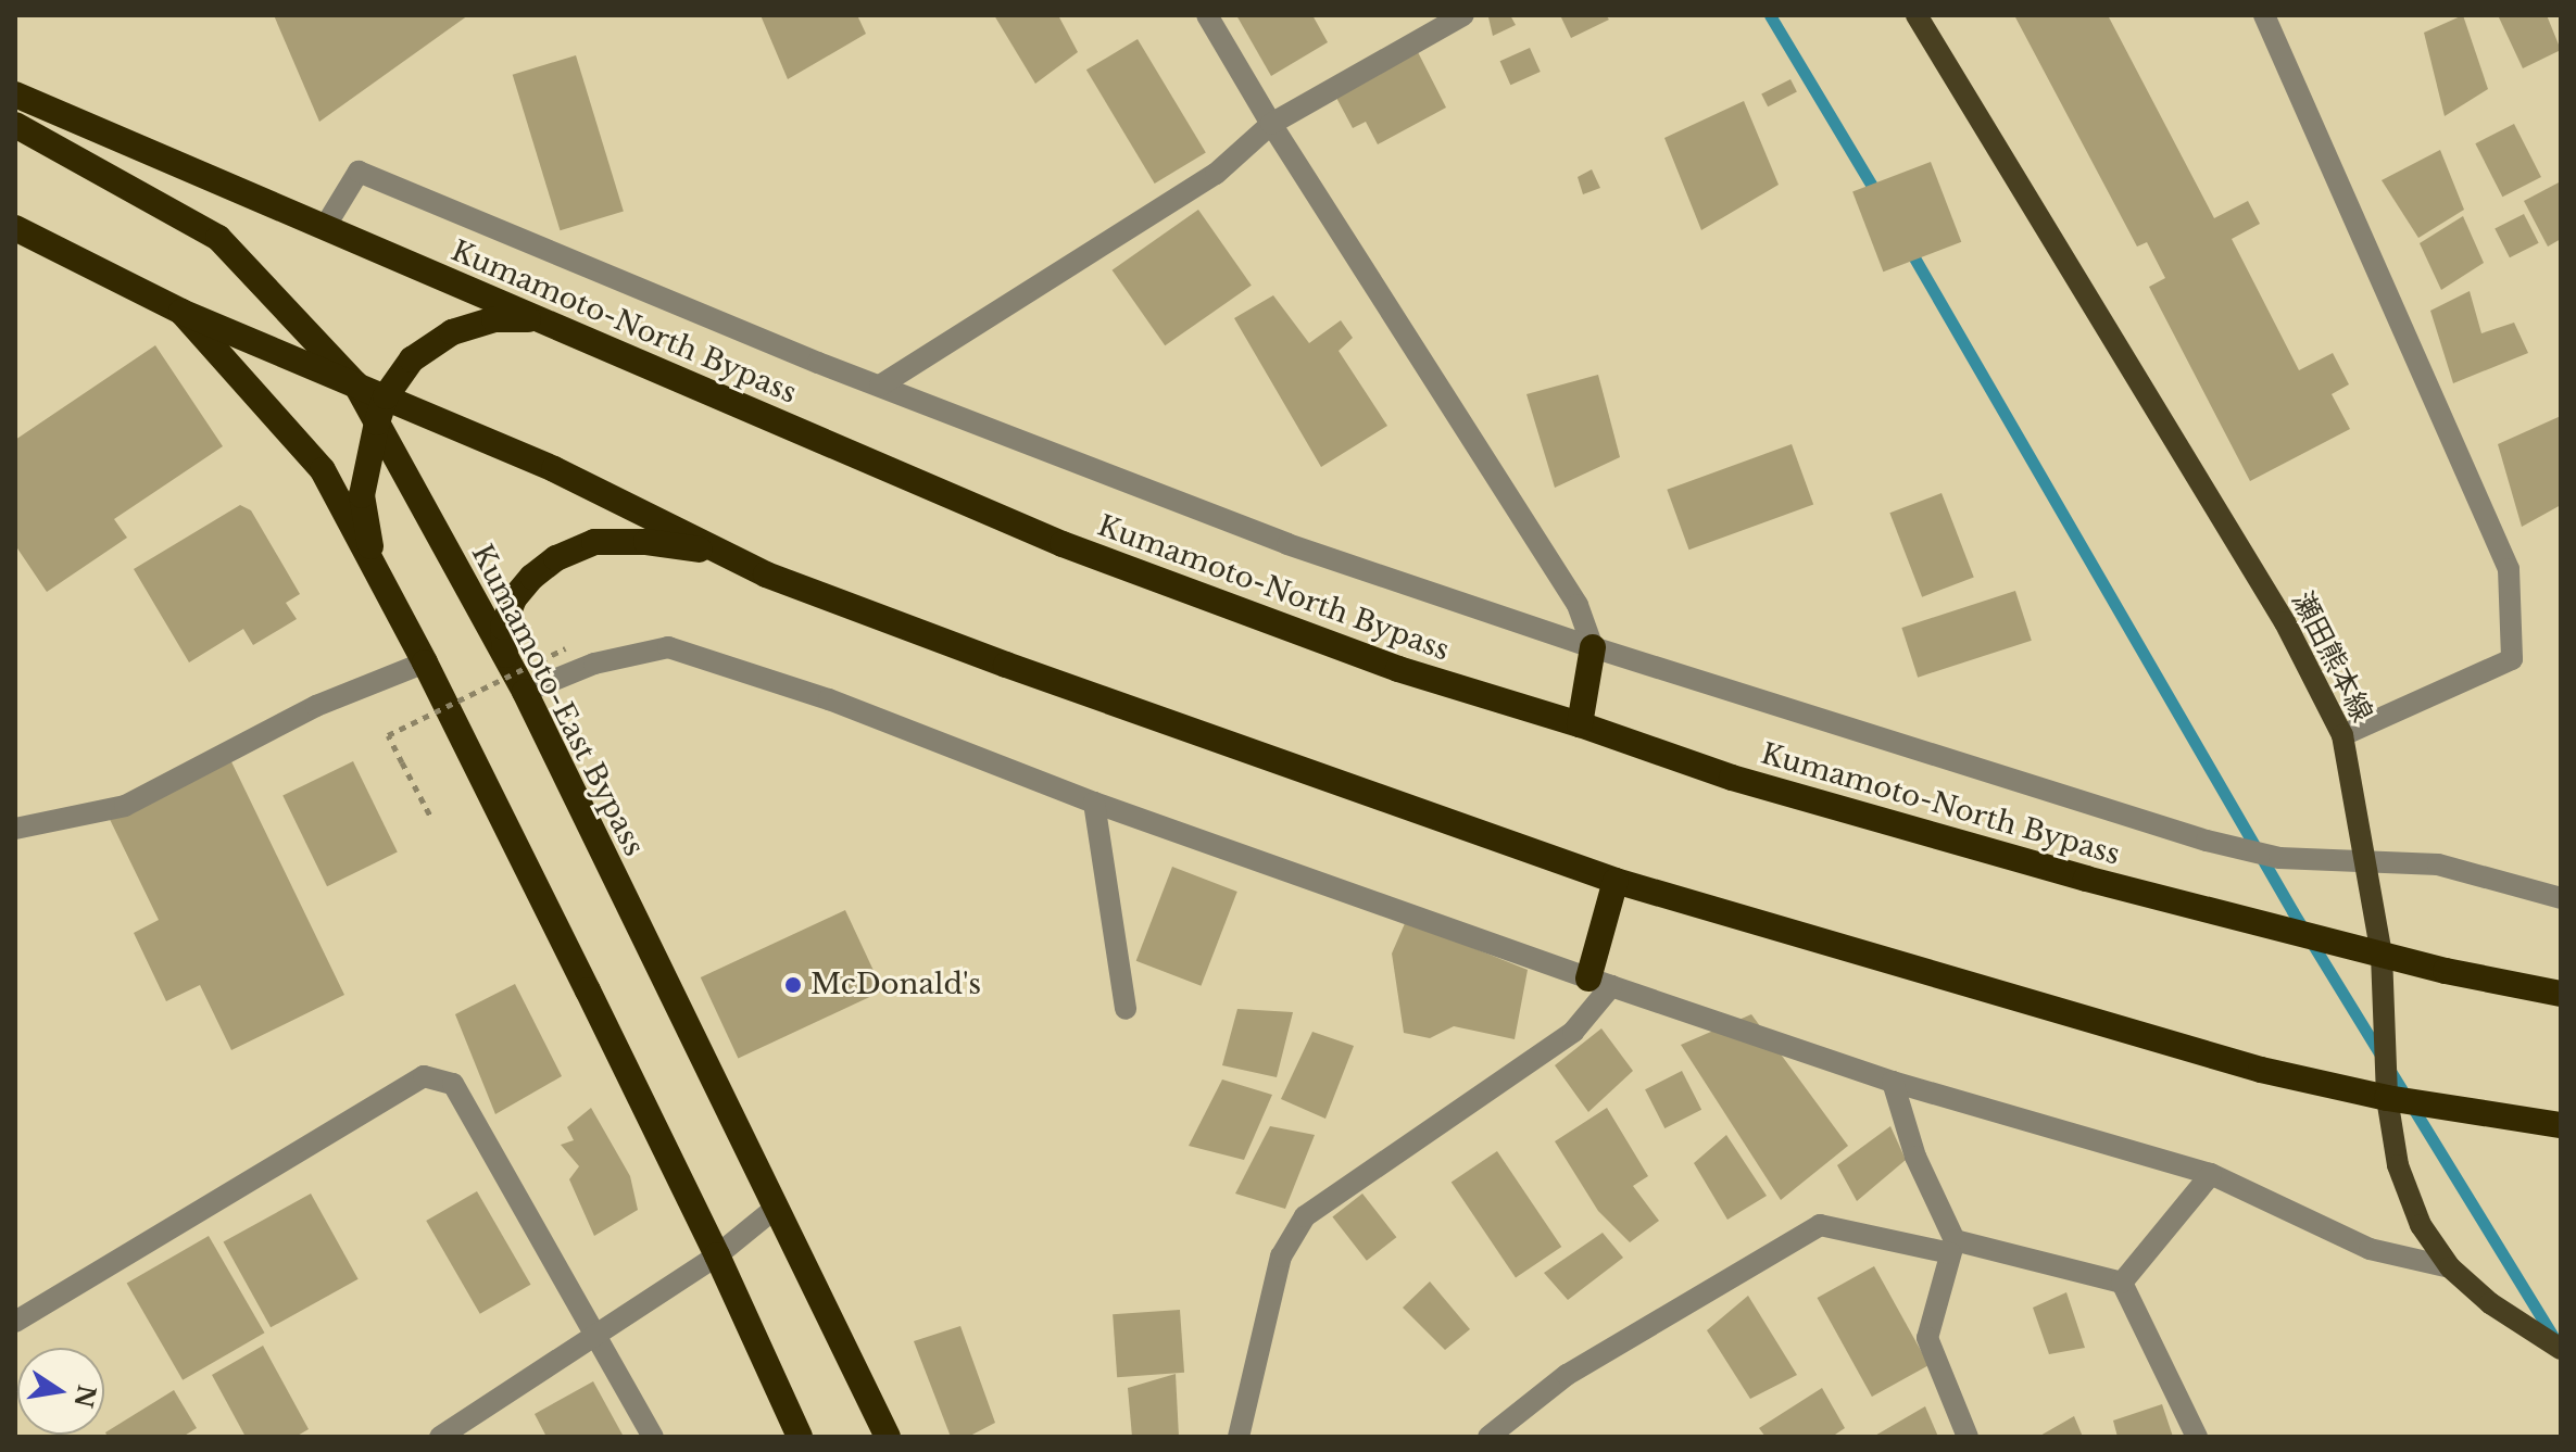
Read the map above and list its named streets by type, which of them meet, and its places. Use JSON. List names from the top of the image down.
{
  "streets": {
    "highway": ["Kumamoto-North Bypass", "Kumamoto-East Bypass"],
    "main road": ["瀬田熊本線"]
  },
  "crossings": [
    ["Kumamoto-North Bypass", "瀬田熊本線"]
  ],
  "places": ["McDonald's"],
  "north": "right"
}
